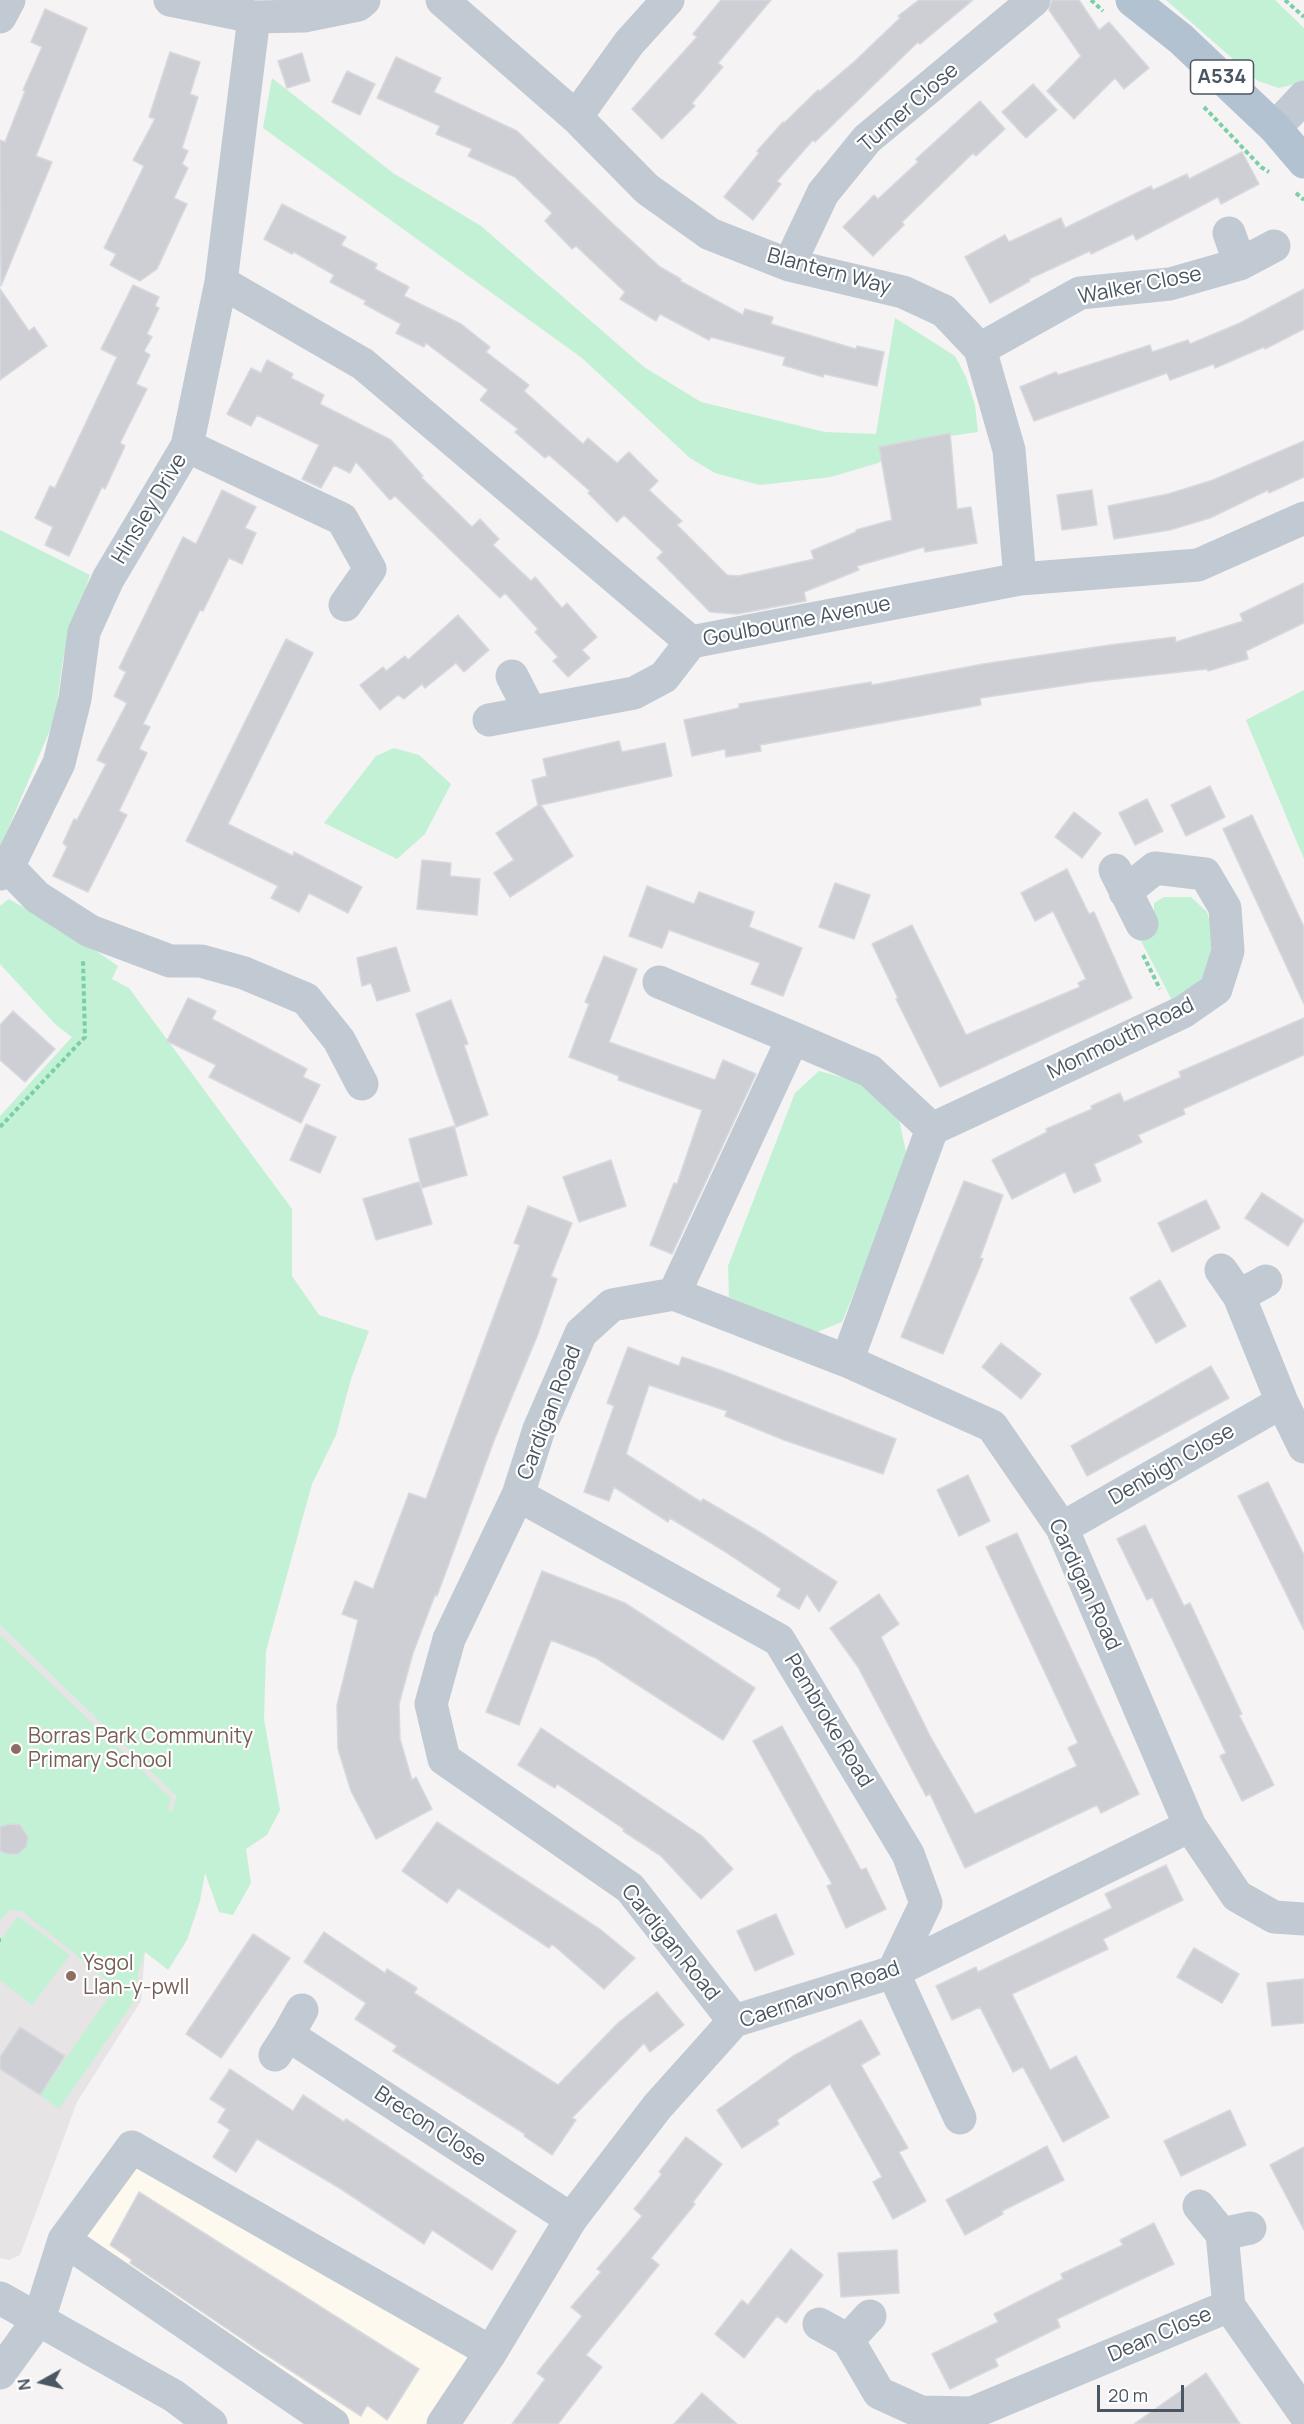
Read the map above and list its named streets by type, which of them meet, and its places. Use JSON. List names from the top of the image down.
{
  "streets": {
    "main road": ["A534"],
    "street": [
      "Turner Close",
      "Blantern Way",
      "Walker Close",
      "Hinsley Drive",
      "Goulbourne Avenue",
      "Monmouth Road",
      "Cardigan Road",
      "Denbigh Close",
      "Pembroke Road",
      "Caernarvon Road",
      "Brecon Close",
      "Dean Close"
    ]
  },
  "crossings": [
    ["Turner Close", "Blantern Way"],
    ["Blantern Way", "Walker Close"],
    ["Blantern Way", "Goulbourne Avenue"],
    ["Hinsley Drive", "Goulbourne Avenue"],
    ["Cardigan Road", "Denbigh Close"],
    ["Cardigan Road", "Pembroke Road"],
    ["Cardigan Road", "Caernarvon Road"],
    ["Pembroke Road", "Caernarvon Road"],
    ["Caernarvon Road", "Brecon Close"]
  ],
  "places": ["Borras Park Community Primary School", "Ysgol Llan-y-pwll"],
  "scale_bar": "20 m",
  "north": "left"
}
